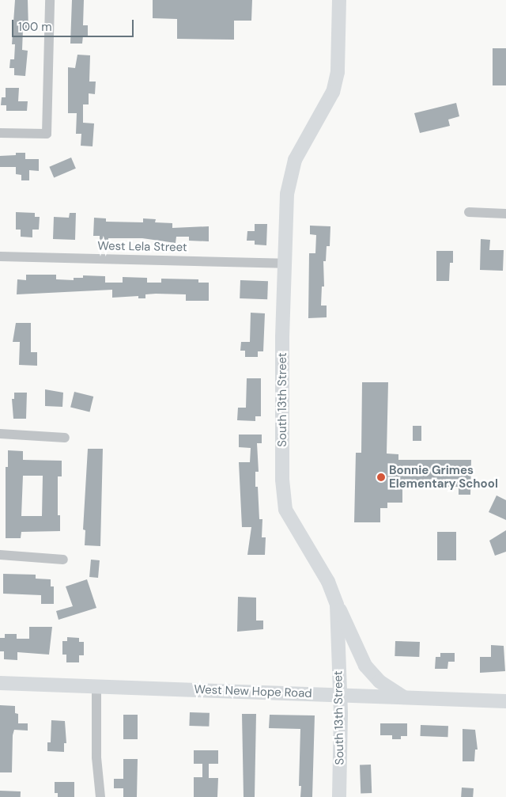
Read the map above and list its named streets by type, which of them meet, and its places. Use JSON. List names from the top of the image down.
{
  "streets": {
    "street": ["West Lela Street", "South 13th Street", "West New Hope Road"]
  },
  "crossings": [
    ["West Lela Street", "South 13th Street"],
    ["South 13th Street", "West New Hope Road"]
  ],
  "places": ["Bonnie Grimes Elementary School"],
  "scale_bar": "100 m"
}
